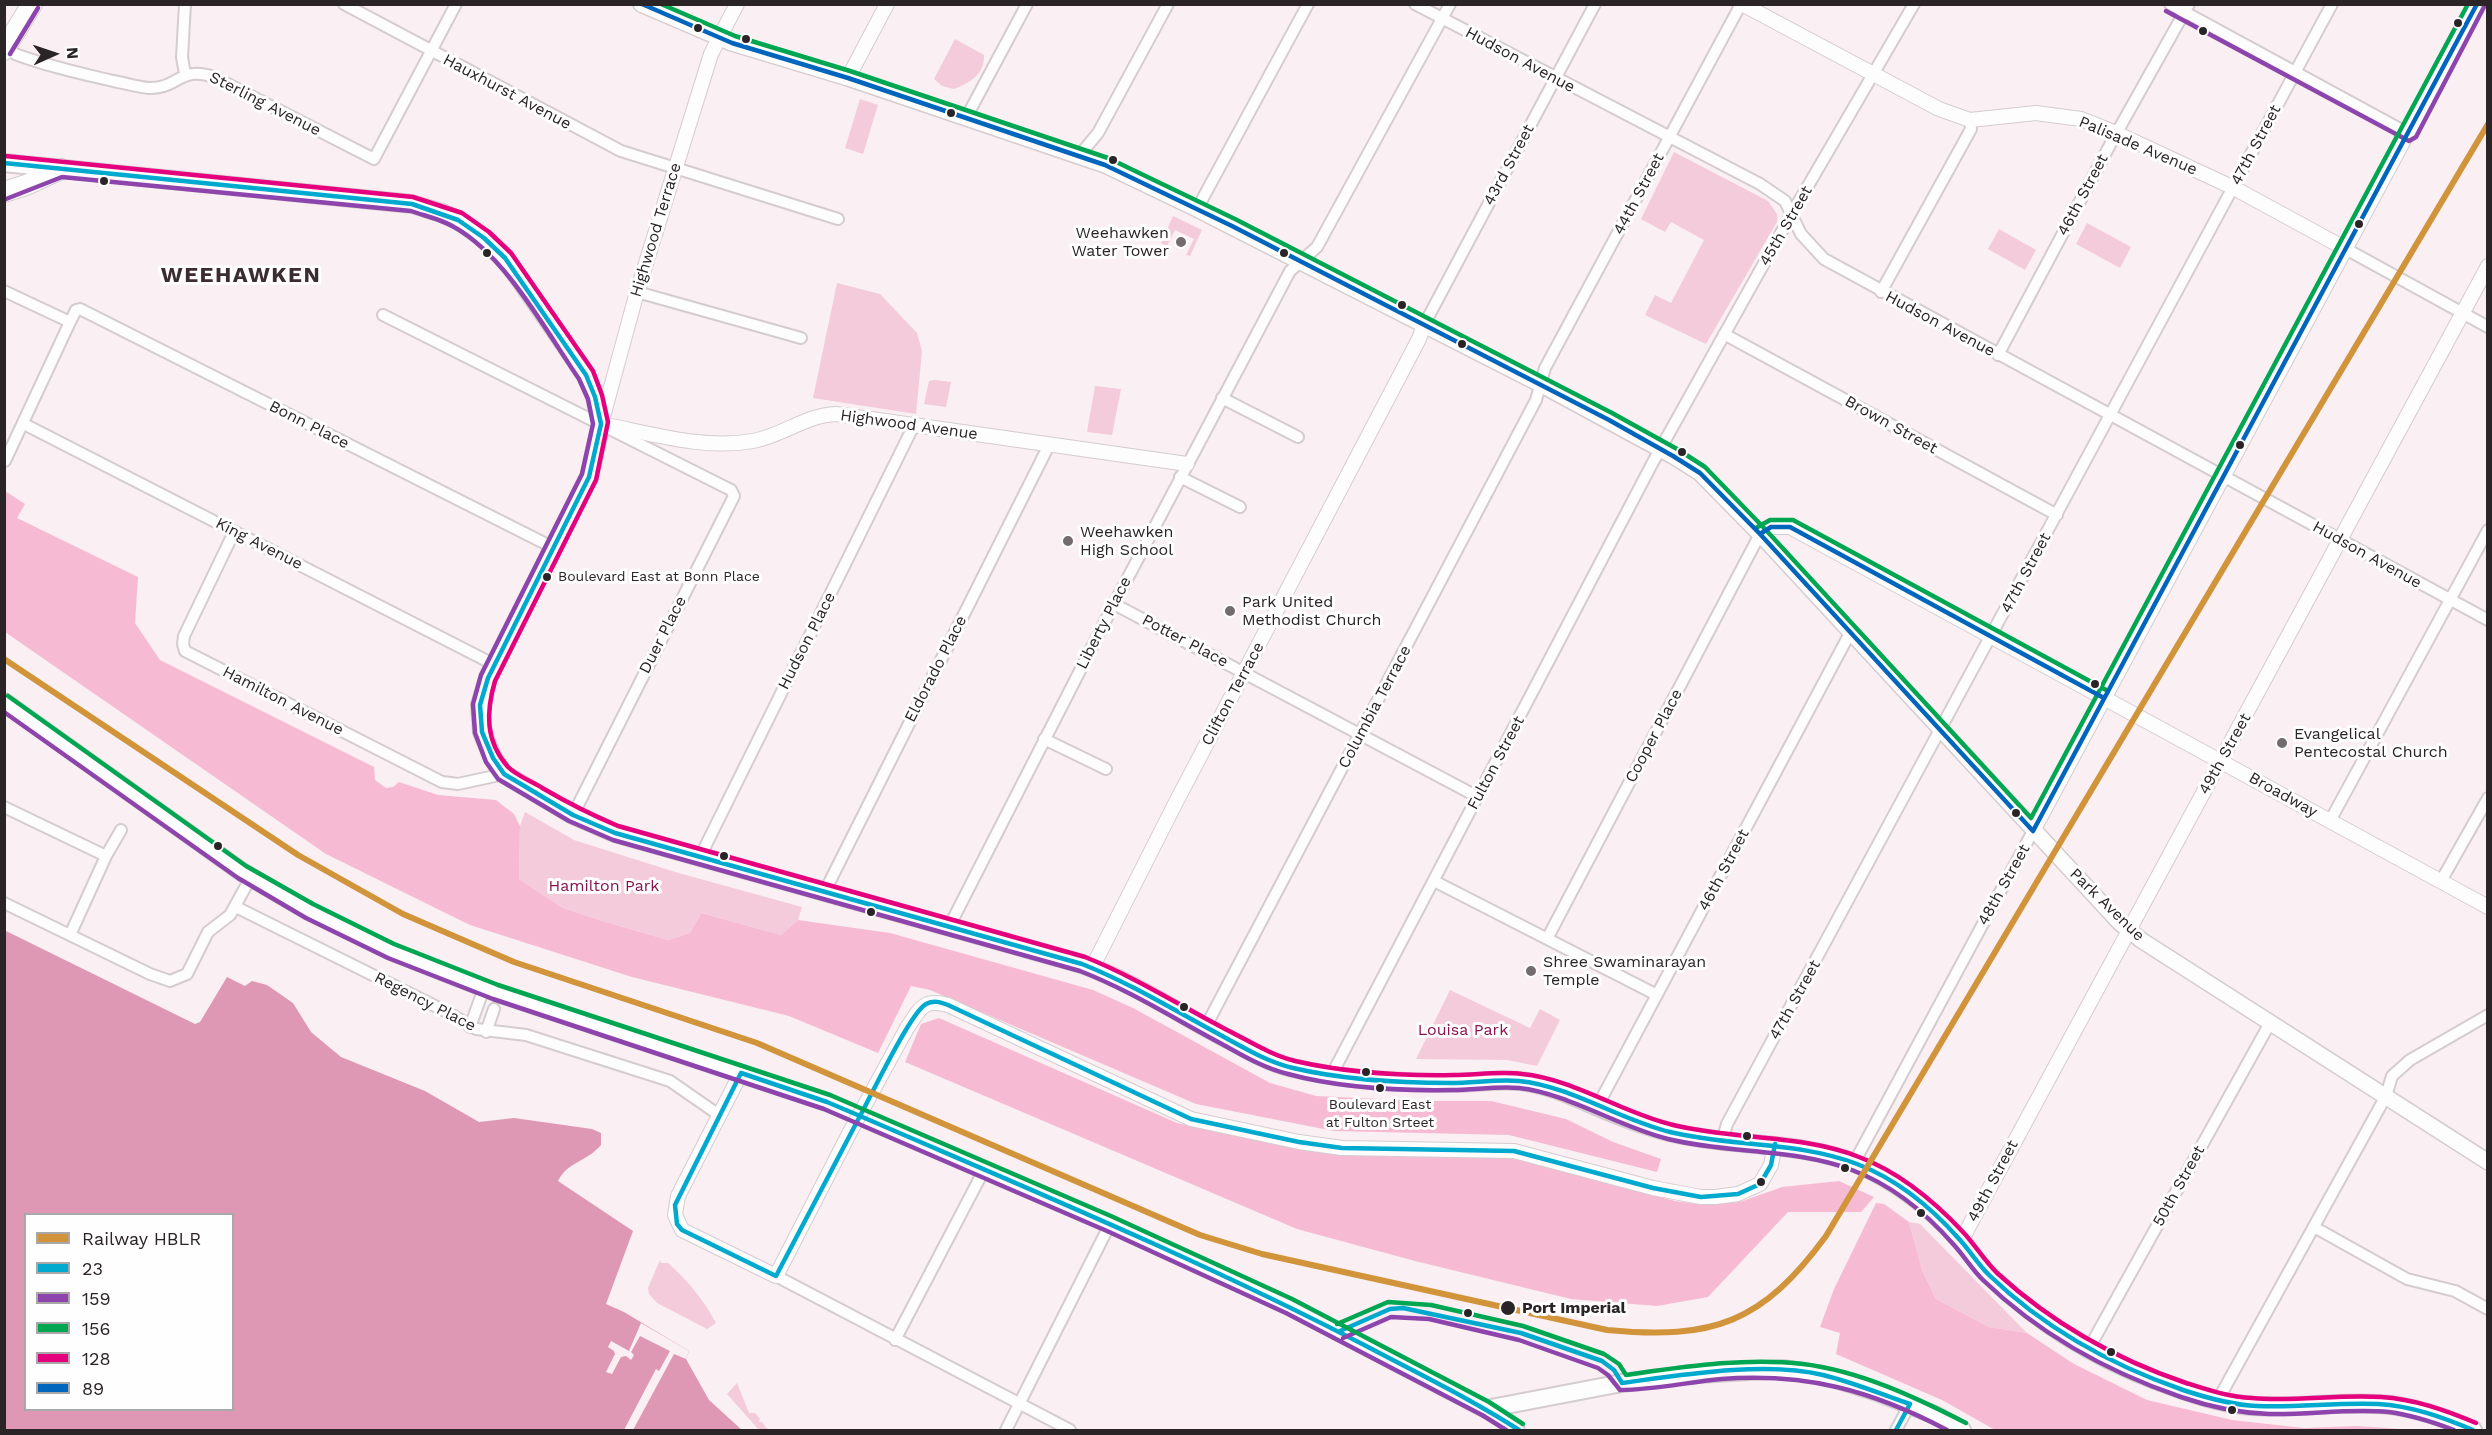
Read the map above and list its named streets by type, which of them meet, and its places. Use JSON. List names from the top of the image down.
{
  "streets": {
    "main road": ["Park Avenue"],
    "street": [
      "Hudson Avenue",
      "Hauxhurst Avenue",
      "Sterling Avenue",
      "47th Street",
      "Palisade Avenue",
      "43rd Street",
      "44th Street",
      "46th Street",
      "45th Street",
      "Highwood Terrace",
      "Bonn Place",
      "Highwood Avenue",
      "Brown Street",
      "King Avenue",
      "Liberty Place",
      "Duer Place",
      "Hudson Place",
      "Potter Place",
      "Eldorado Place",
      "Clifton Terrace",
      "Hamilton Avenue",
      "Columbia Terrace",
      "Cooper Place",
      "49th Street",
      "Fulton Street",
      "Broadway",
      "48th Street",
      "Regency Place",
      "50th Street"
    ]
  },
  "crossings": [
    ["Hudson Avenue", "47th Street"],
    ["Hudson Avenue", "43rd Street"],
    ["Hudson Avenue", "44th Street"],
    ["Hudson Avenue", "46th Street"],
    ["Hudson Avenue", "45th Street"],
    ["Hudson Avenue", "Liberty Place"],
    ["Hudson Avenue", "49th Street"],
    ["Hudson Avenue", "48th Street"],
    ["Hauxhurst Avenue", "Sterling Avenue"],
    ["Hauxhurst Avenue", "Highwood Terrace"],
    ["47th Street", "Palisade Avenue"],
    ["47th Street", "Brown Street"],
    ["47th Street", "Broadway"],
    ["47th Street", "Park Avenue"],
    ["Palisade Avenue", "44th Street"],
    ["Palisade Avenue", "46th Street"],
    ["Palisade Avenue", "45th Street"],
    ["Palisade Avenue", "49th Street"],
    ["Palisade Avenue", "48th Street"],
    ["43rd Street", "Clifton Terrace"],
    ["43rd Street", "Park Avenue"],
    ["44th Street", "Columbia Terrace"],
    ["44th Street", "Park Avenue"],
    ["46th Street", "Park Avenue"],
    ["45th Street", "Brown Street"],
    ["45th Street", "Fulton Street"],
    ["45th Street", "Park Avenue"],
    ["Highwood Terrace", "Highwood Avenue"],
    ["Highwood Terrace", "Duer Place"],
    ["Highwood Terrace", "Park Avenue"],
    ["Highwood Avenue", "Liberty Place"],
    ["Highwood Avenue", "Duer Place"],
    ["Highwood Avenue", "Hudson Place"],
    ["Highwood Avenue", "Eldorado Place"],
    ["King Avenue", "Hamilton Avenue"],
    ["Liberty Place", "Potter Place"],
    ["Liberty Place", "Park Avenue"],
    ["Potter Place", "Clifton Terrace"],
    ["Potter Place", "Columbia Terrace"],
    ["Potter Place", "Fulton Street"],
    ["Clifton Terrace", "Park Avenue"],
    ["Columbia Terrace", "Park Avenue"],
    ["Cooper Place", "Broadway"],
    ["Cooper Place", "Park Avenue"],
    ["49th Street", "Broadway"],
    ["49th Street", "Park Avenue"],
    ["Fulton Street", "Park Avenue"],
    ["Broadway", "48th Street"],
    ["Broadway", "Park Avenue"],
    ["48th Street", "Park Avenue"],
    ["Park Avenue", "50th Street"]
  ],
  "districts": ["WEEHAWKEN"],
  "parks": ["Hamilton Park", "Louisa Park"],
  "places": [
    "Weehawken Water Tower",
    "Weehawken High School",
    "Boulevard East at Bonn Place",
    "Park United Methodist Church",
    "Evangelical Pentecostal Church",
    "Shree Swaminarayan Temple",
    "Boulevard East at Fulton Srteet",
    "Port Imperial"
  ],
  "lines": [
    "transit line 156",
    "transit line 89",
    "transit line 159",
    "rail line HBLR",
    "transit line 128",
    "transit line 23"
  ],
  "legend": [
    "Railway HBLR",
    "23",
    "159",
    "156",
    "128",
    "89"
  ],
  "north": "right"
}
